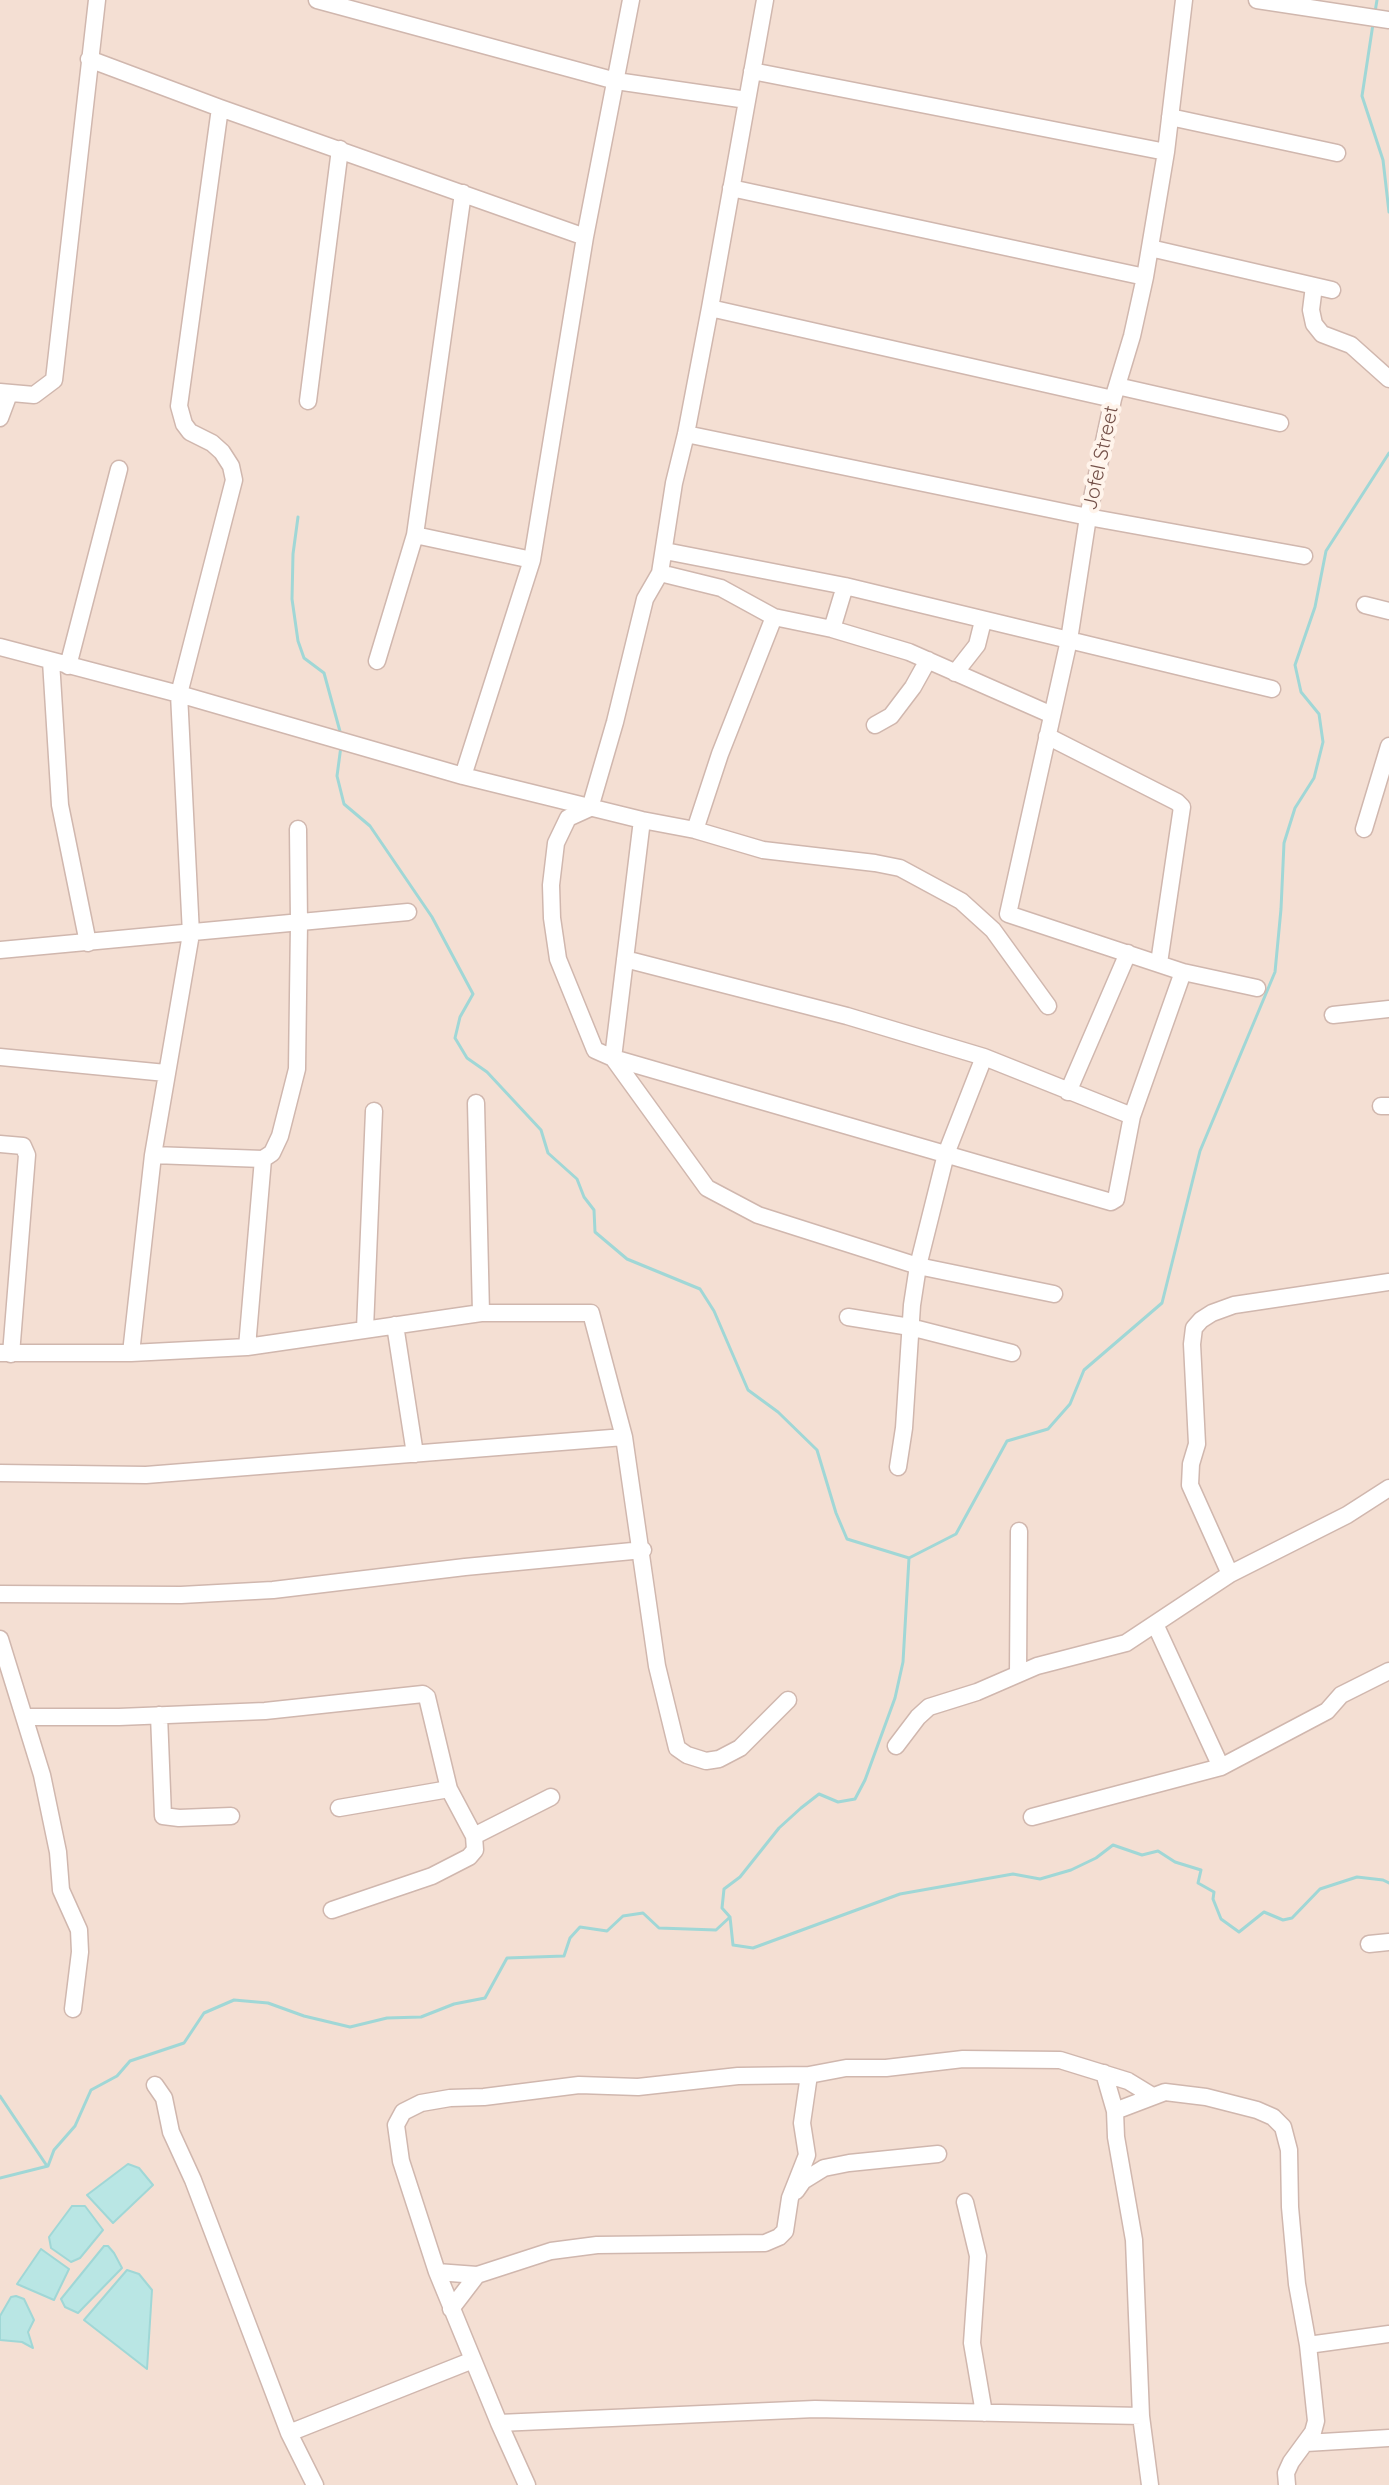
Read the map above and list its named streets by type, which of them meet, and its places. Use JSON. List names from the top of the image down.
{
  "streets": {
    "street": ["Jofel Street"]
  }
}
